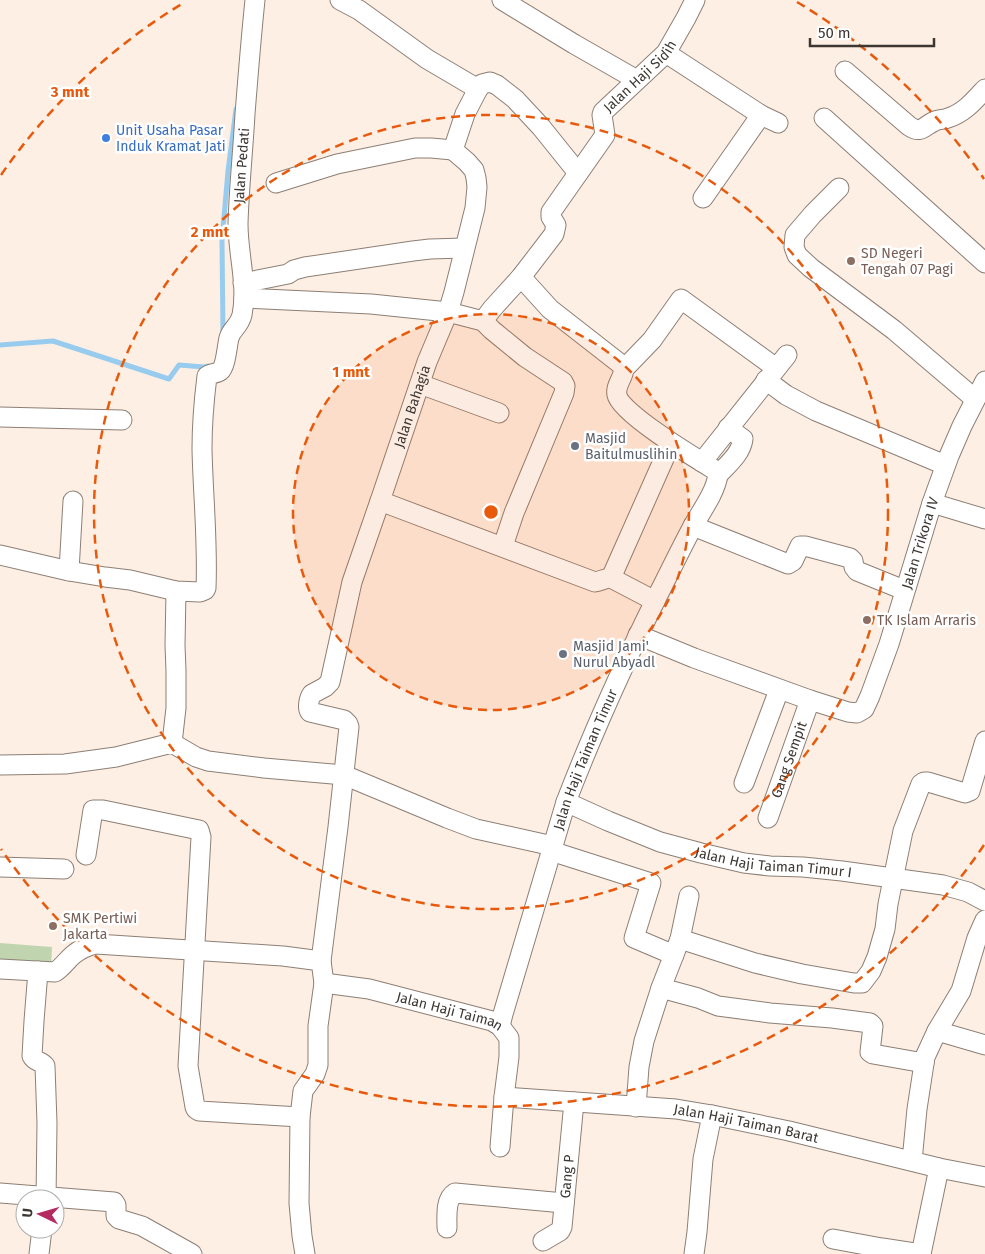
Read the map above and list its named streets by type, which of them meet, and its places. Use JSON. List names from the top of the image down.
{
  "streets": {
    "street": [
      "Jalan Haji Sidih",
      "Jalan Pedati",
      "Jalan Bahagia",
      "Jalan Trikora IV",
      "Gang Sempit",
      "Jalan Haji Taiman Timur",
      "Jalan Haji Taiman Timur I",
      "Jalan Haji Taiman",
      "Jalan Haji Taiman Barat",
      "Gang P"
    ]
  },
  "crossings": [
    ["Jalan Trikora IV", "Gang Sempit"],
    ["Jalan Trikora IV", "Jalan Haji Taiman Timur"],
    ["Jalan Haji Taiman Timur", "Jalan Haji Taiman Timur I"],
    ["Jalan Haji Taiman Timur", "Jalan Haji Taiman"],
    ["Jalan Haji Taiman", "Jalan Haji Taiman Barat"],
    ["Jalan Haji Taiman Barat", "Gang P"]
  ],
  "places": [
    "Unit Usaha Pasar Induk Kramat Jati",
    "SD Negeri Tengah 07 Pagi",
    "Masjid Baitulmuslihin",
    "TK Islam Arraris",
    "Masjid Jami' Nurul Abyadl",
    "SMK Pertiwi Jakarta"
  ],
  "scale_bar": "50 m",
  "north": "left",
  "rings": ["3 mnt", "2 mnt", "1 mnt"]
}
